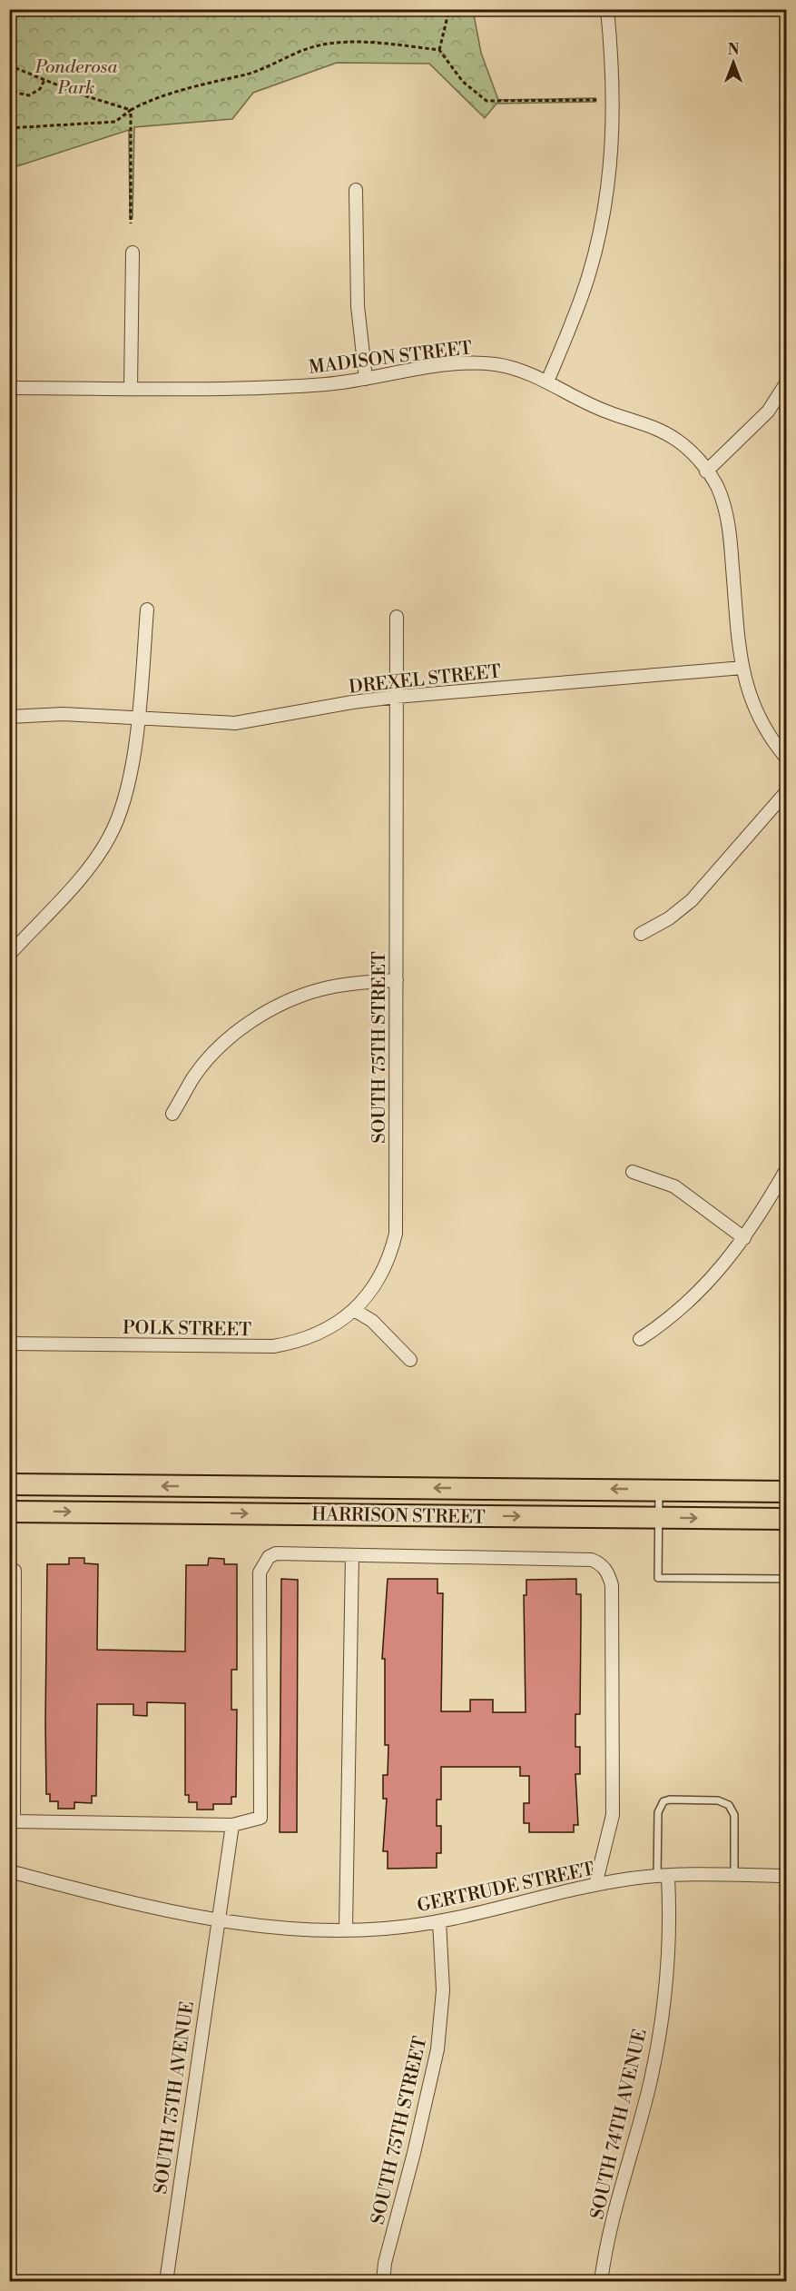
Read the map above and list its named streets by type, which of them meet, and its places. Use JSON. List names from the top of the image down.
{
  "streets": {
    "main road": ["HARRISON STREET"],
    "street": [
      "MADISON STREET",
      "DREXEL STREET",
      "SOUTH 75TH STREET",
      "POLK STREET",
      "GERTRUDE STREET",
      "SOUTH 75TH AVENUE",
      "SOUTH 74TH AVENUE"
    ]
  },
  "crossings": [
    ["MADISON STREET", "DREXEL STREET"],
    ["DREXEL STREET", "SOUTH 75TH STREET"],
    ["SOUTH 75TH STREET", "POLK STREET"],
    ["SOUTH 75TH STREET", "GERTRUDE STREET"],
    ["GERTRUDE STREET", "SOUTH 75TH AVENUE"],
    ["GERTRUDE STREET", "SOUTH 74TH AVENUE"]
  ],
  "parks": ["Ponderosa Park"],
  "north": "top"
}
